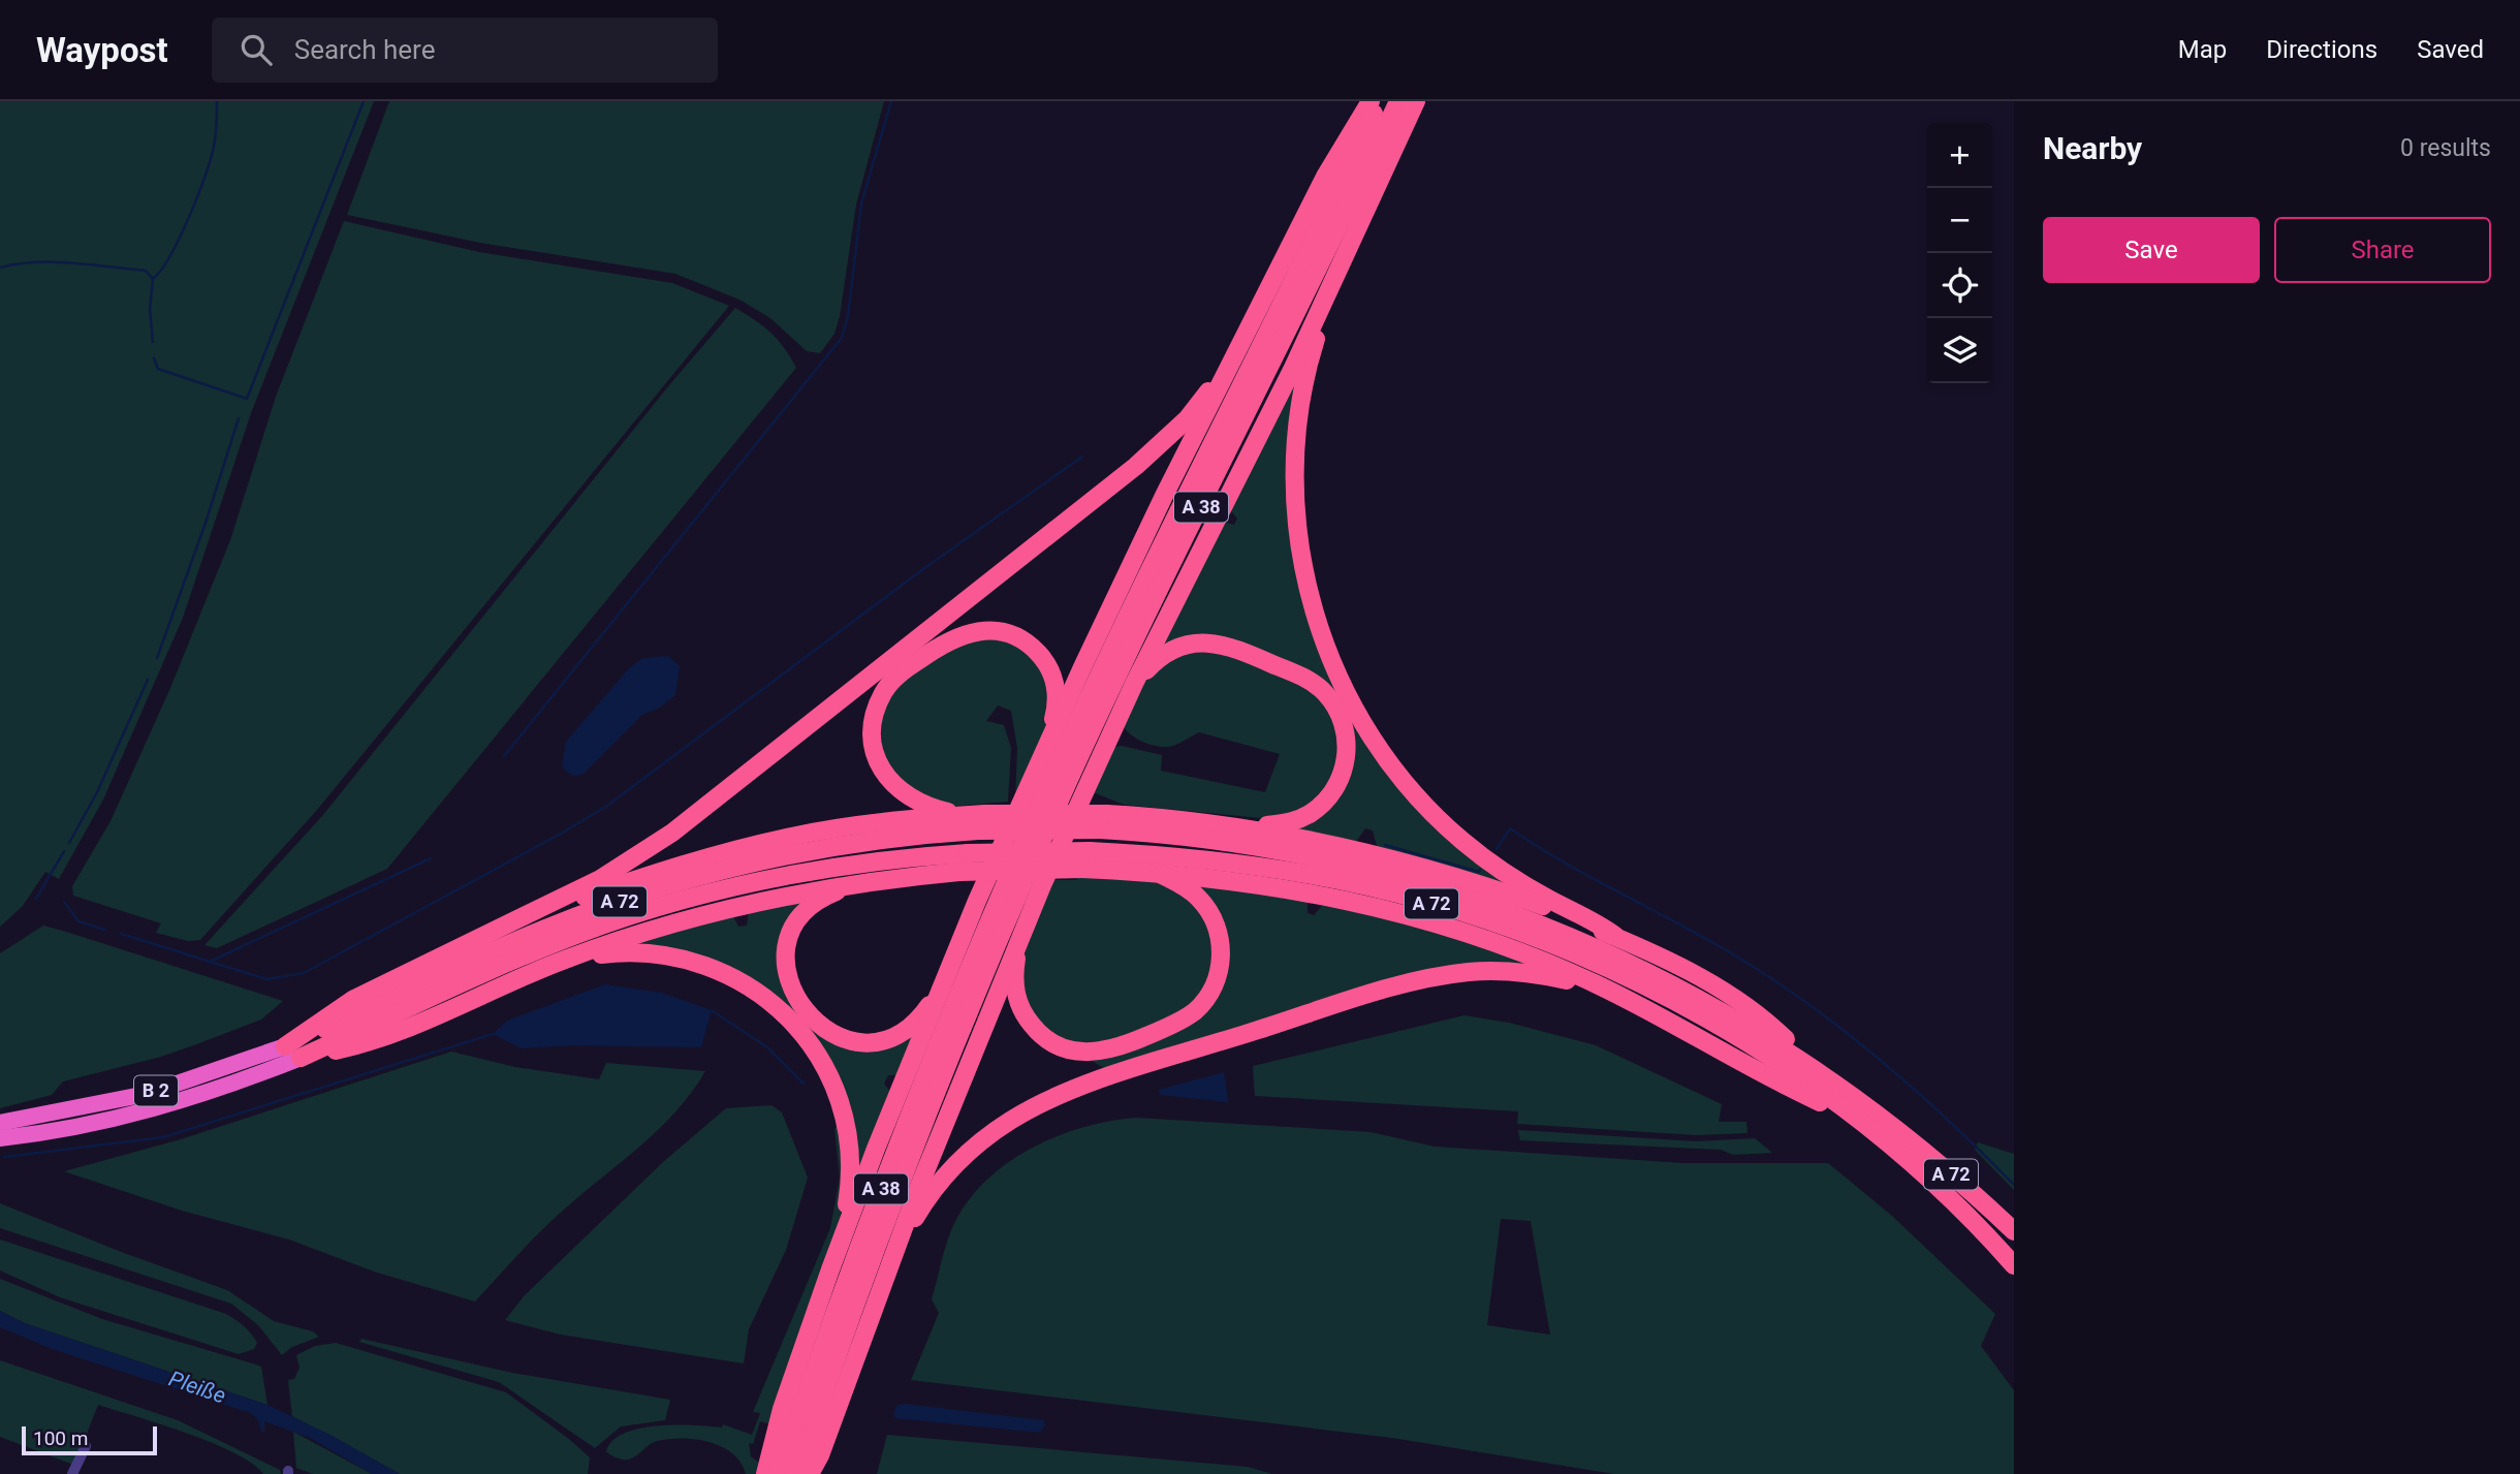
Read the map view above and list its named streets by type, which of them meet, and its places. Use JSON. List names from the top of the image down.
{
  "streets": {
    "highway": ["A 38", "A 72", "B 2"]
  },
  "crossings": [
    ["A 72", "B 2"]
  ],
  "water": ["Pleiße"],
  "scale_bar": "100 m",
  "page": {
    "header": "Waypost",
    "search": "Search here",
    "nav": ["Map", "Directions", "Saved"],
    "heading": ["Nearby", "0 results"],
    "map_buttons": ["+", "−"],
    "buttons": ["Save", "Share"],
    "scale": "100 m"
  }
}
